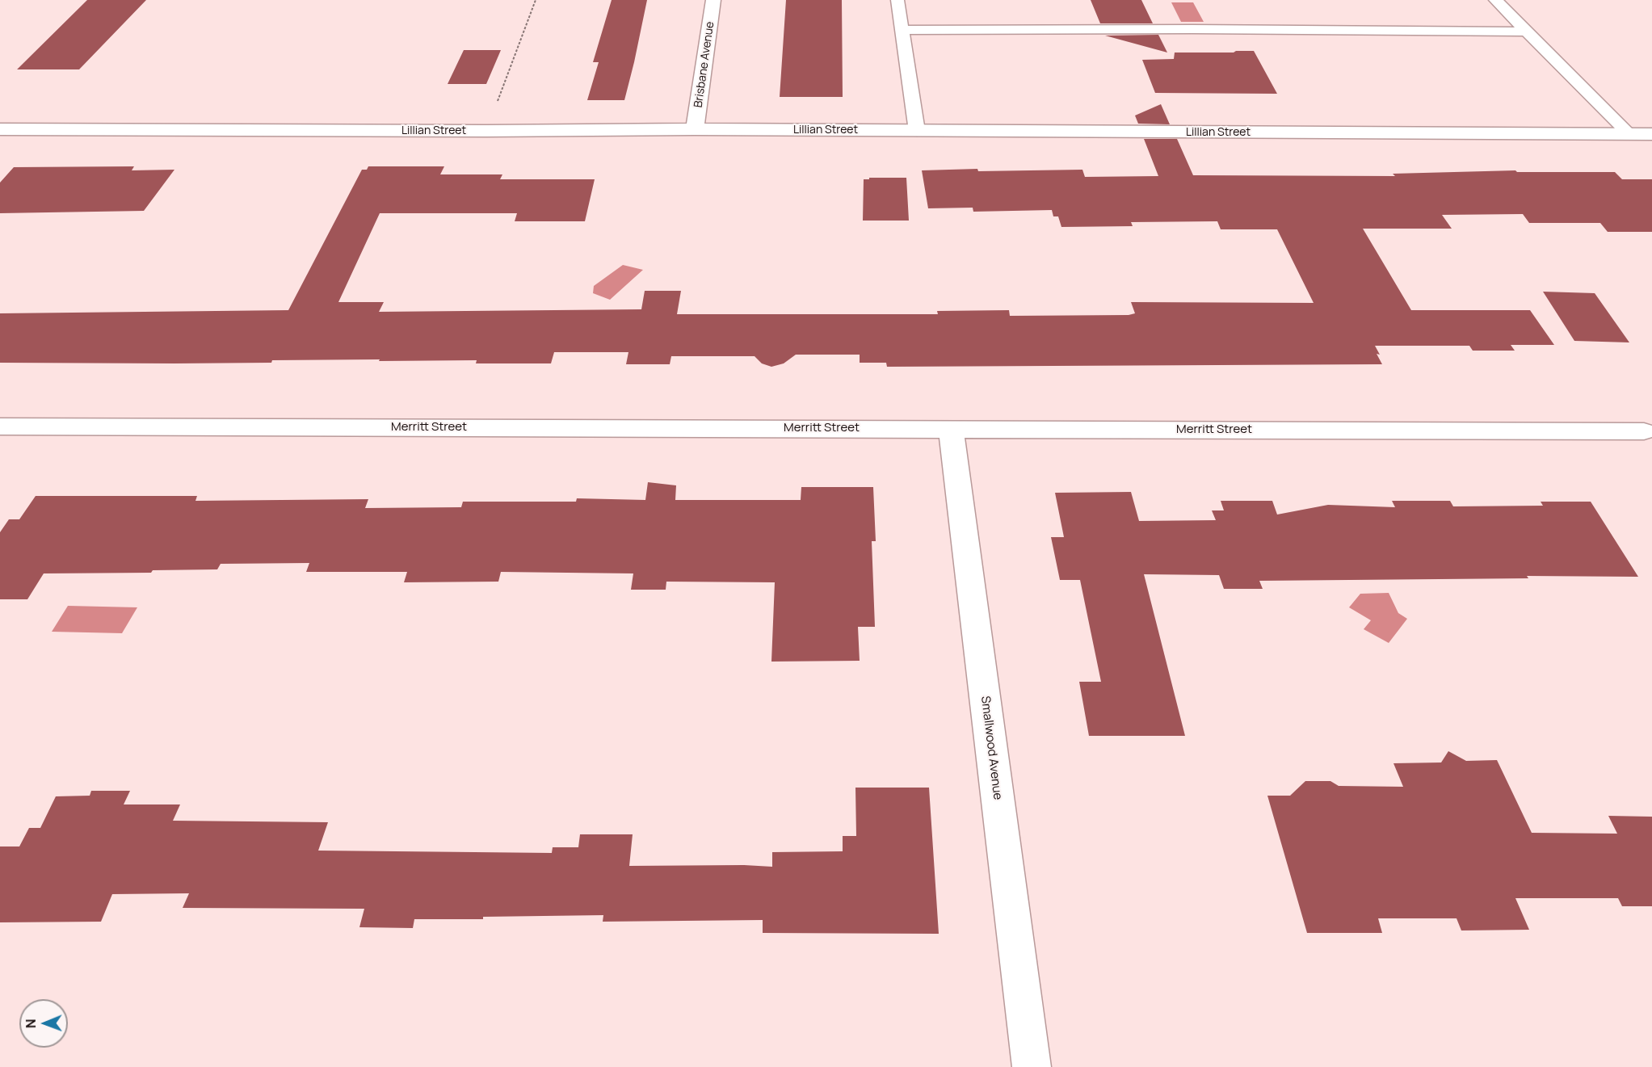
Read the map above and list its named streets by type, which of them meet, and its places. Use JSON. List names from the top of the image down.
{
  "streets": {
    "street": [
      "Brisbane Avenue",
      "Lillian Street",
      "Merritt Street",
      "Smallwood Avenue"
    ]
  },
  "crossings": [
    ["Brisbane Avenue", "Lillian Street"],
    ["Merritt Street", "Smallwood Avenue"]
  ],
  "north": "left"
}
